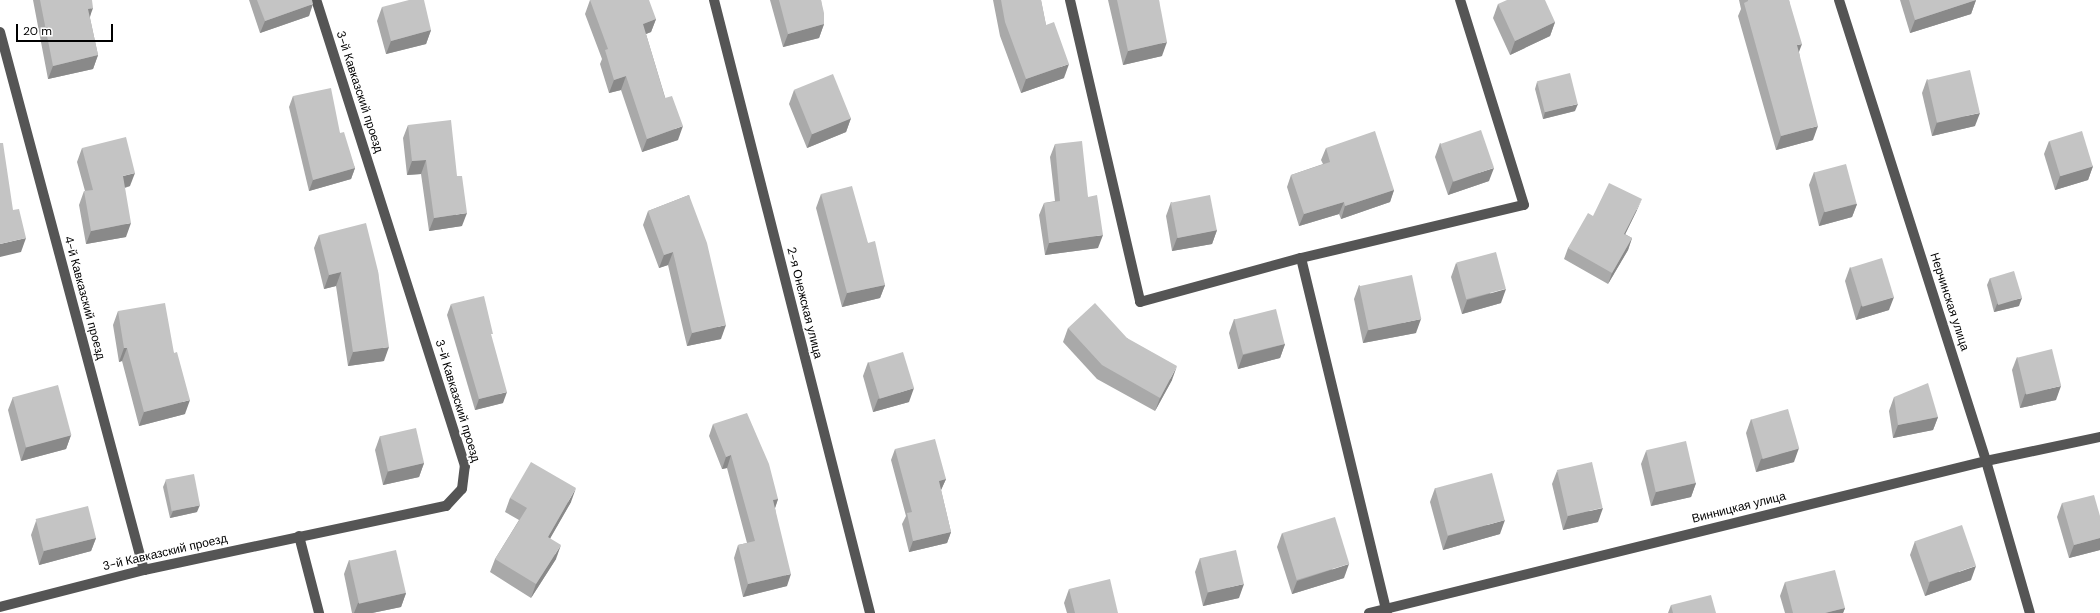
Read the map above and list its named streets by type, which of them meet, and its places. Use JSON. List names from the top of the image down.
{
  "streets": {
    "street": [
      "3-й Кавказский проезд",
      "4-й Кавказский проезд",
      "Нерчинская улица",
      "2-я Онежская улица",
      "Винницкая улица"
    ]
  },
  "crossings": [
    ["3-й Кавказский проезд", "4-й Кавказский проезд"],
    ["Нерчинская улица", "Винницкая улица"]
  ],
  "scale_bar": "20 m"
}
